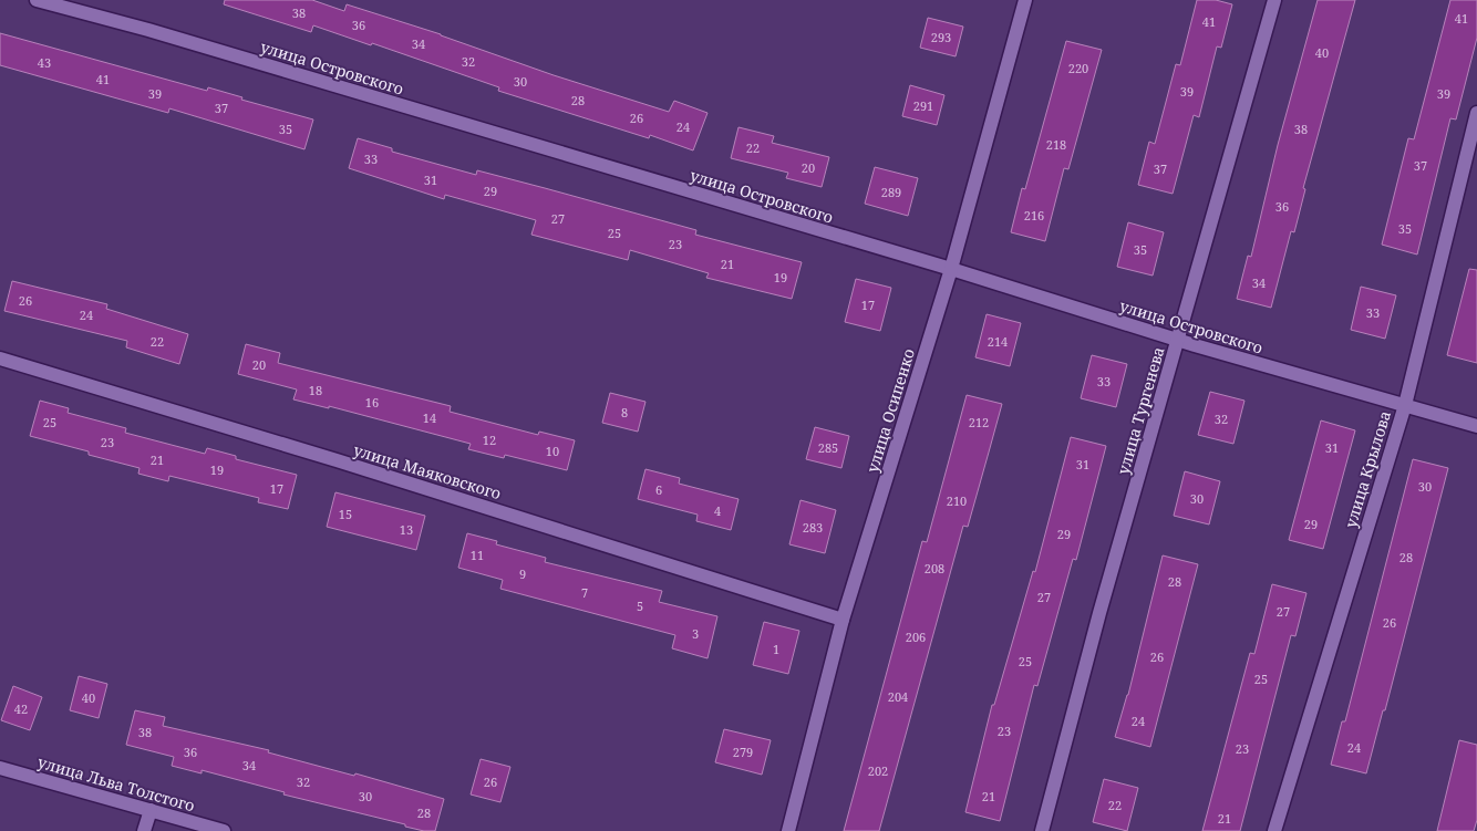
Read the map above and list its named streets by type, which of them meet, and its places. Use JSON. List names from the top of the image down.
{
  "streets": {
    "street": [
      "улица Островского",
      "улица Осипенко",
      "улица Тургенева",
      "улица Крылова",
      "улица Маяковского",
      "улица Льва Толстого"
    ]
  },
  "crossings": [
    ["улица Островского", "улица Осипенко"],
    ["улица Островского", "улица Тургенева"],
    ["улица Островского", "улица Крылова"],
    ["улица Осипенко", "улица Маяковского"]
  ],
  "house_numbers": [
    "38",
    "41",
    "41",
    "36",
    "293",
    "34",
    "40",
    "32",
    "43",
    "220",
    "41",
    "30",
    "39",
    "39",
    "39",
    "28",
    "291",
    "37",
    "26",
    "24",
    "35",
    "38",
    "218",
    "22",
    "33",
    "37",
    "20",
    "37",
    "31",
    "29",
    "289",
    "36",
    "216",
    "27",
    "35",
    "25",
    "23",
    "35",
    "21",
    "19",
    "34",
    "26",
    "17",
    "33",
    "24",
    "22",
    "214",
    "20",
    "33",
    "18",
    "16",
    "8",
    "14",
    "32",
    "25",
    "212",
    "12",
    "23",
    "285",
    "31",
    "10",
    "21",
    "31",
    "19",
    "30",
    "17",
    "6",
    "30",
    "210",
    "4",
    "15",
    "29",
    "283",
    "13",
    "29",
    "11",
    "28",
    "208",
    "9",
    "28",
    "7",
    "27",
    "5",
    "27",
    "26",
    "3",
    "206",
    "1",
    "26",
    "25",
    "25",
    "204",
    "40",
    "42",
    "24",
    "23",
    "38",
    "24",
    "23",
    "36",
    "279",
    "34",
    "202",
    "32",
    "26",
    "30",
    "21",
    "22",
    "28",
    "21"
  ]
}
